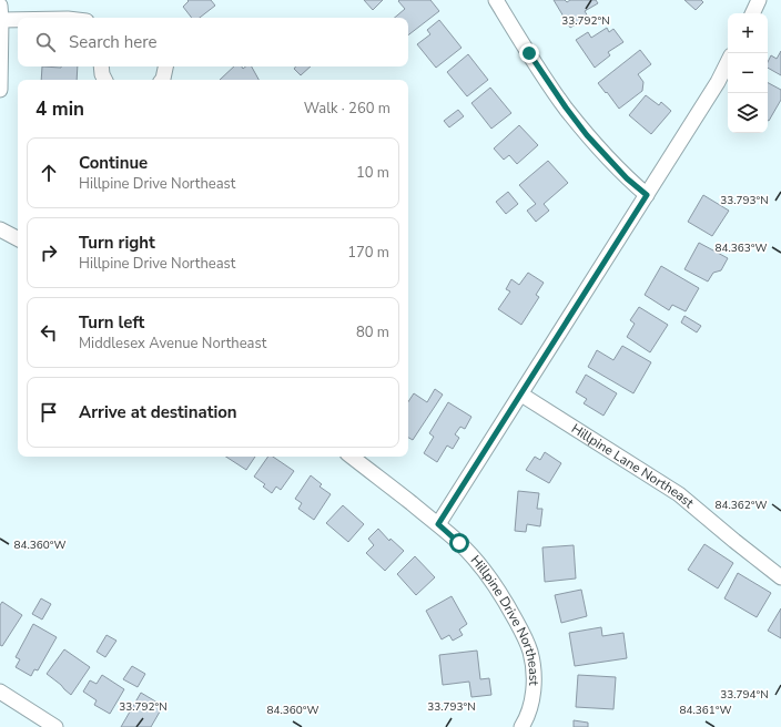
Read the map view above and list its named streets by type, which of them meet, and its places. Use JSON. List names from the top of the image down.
{
  "streets": {
    "street": ["Hillpine Lane Northeast", "Hillpine Drive Northeast"]
  },
  "page": {
    "map_buttons": ["+", "−"],
    "search": "Search here",
    "heading": ["4 min", "Walk · 260 m"],
    "list": [
      ["Continue", "Hillpine Drive Northeast", "10 m"],
      ["Turn right", "Hillpine Drive Northeast", "170 m"],
      ["Turn left", "Middlesex Avenue Northeast", "80 m"],
      "Arrive at destination"
    ]
  },
  "coordinates": [
    "33.792°N",
    "33.793°N",
    "84.363°W",
    "84.362°W",
    "84.360°W",
    "33.794°N",
    "84.361°W"
  ]
}
